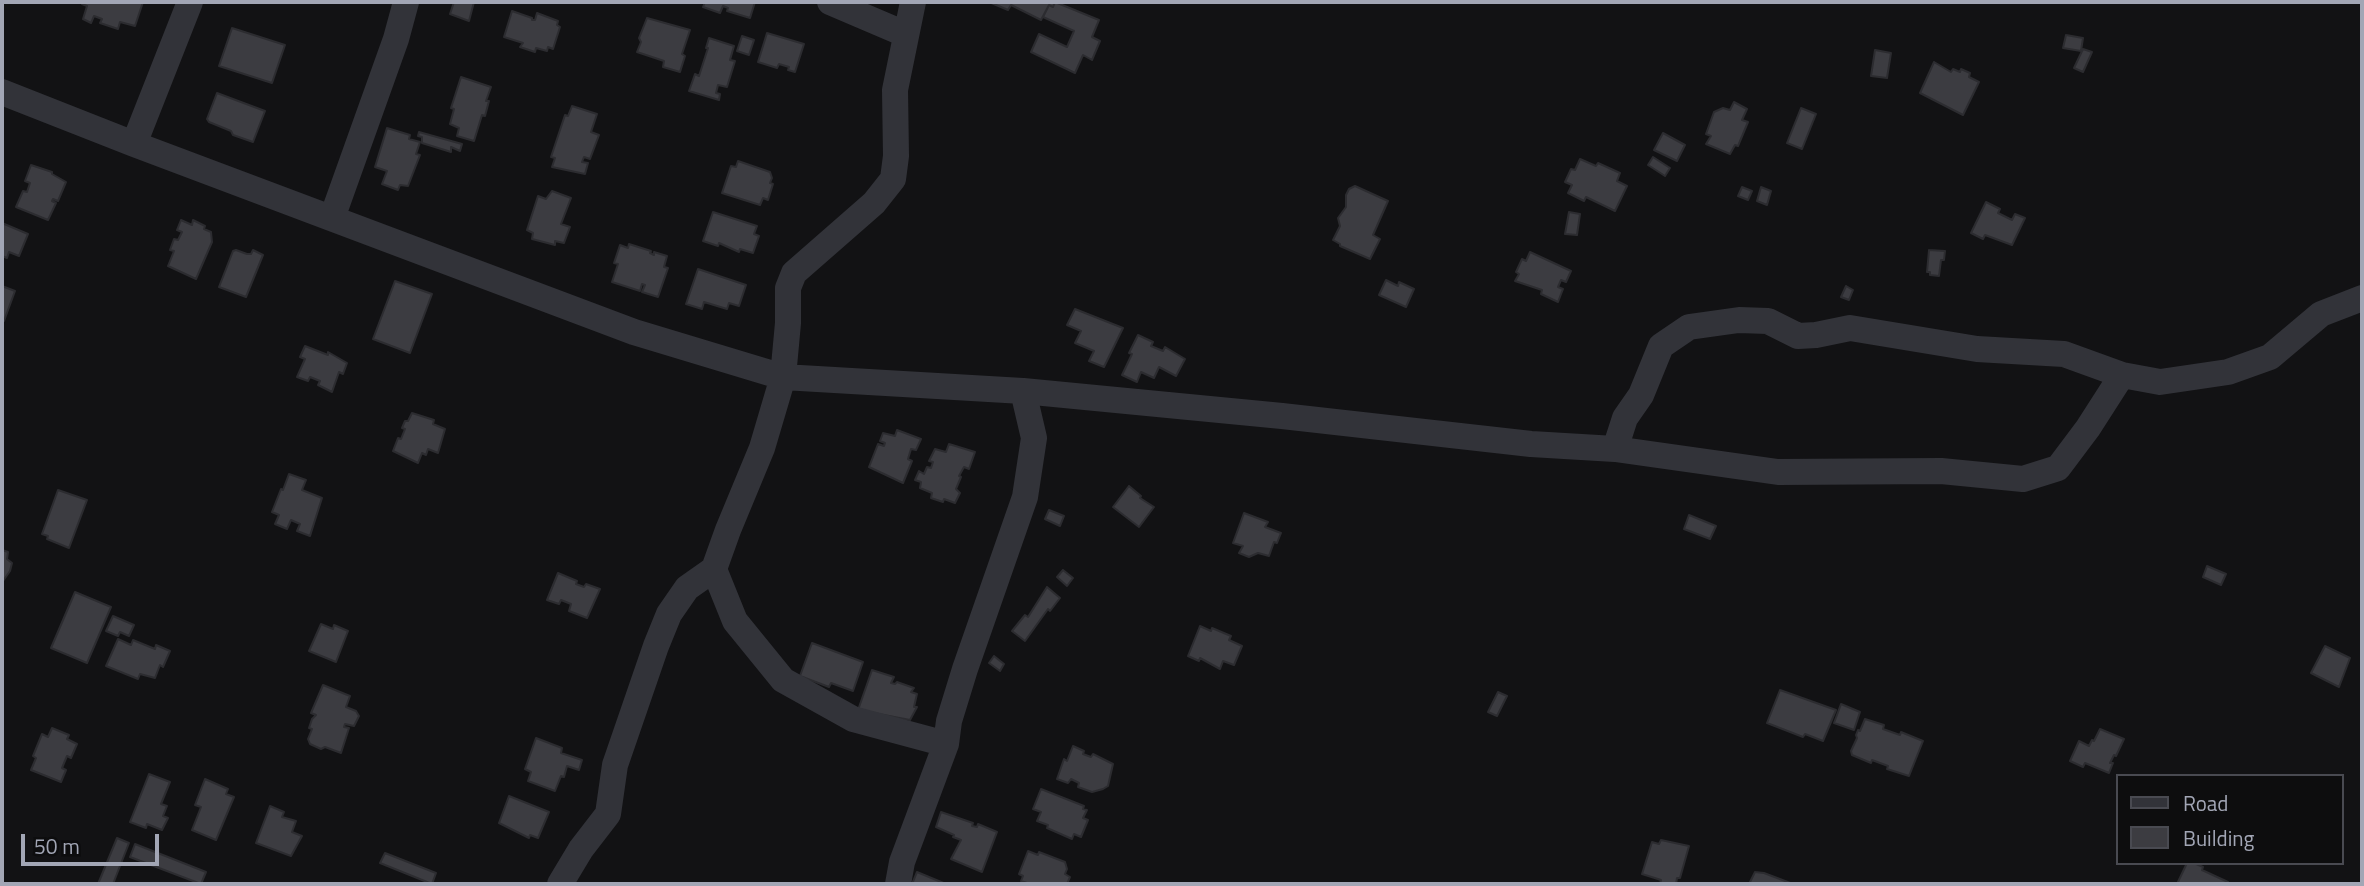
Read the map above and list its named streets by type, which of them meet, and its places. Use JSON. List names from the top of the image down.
{
  "legend": ["Road", "Building"],
  "scale_bar": "50 m"
}
